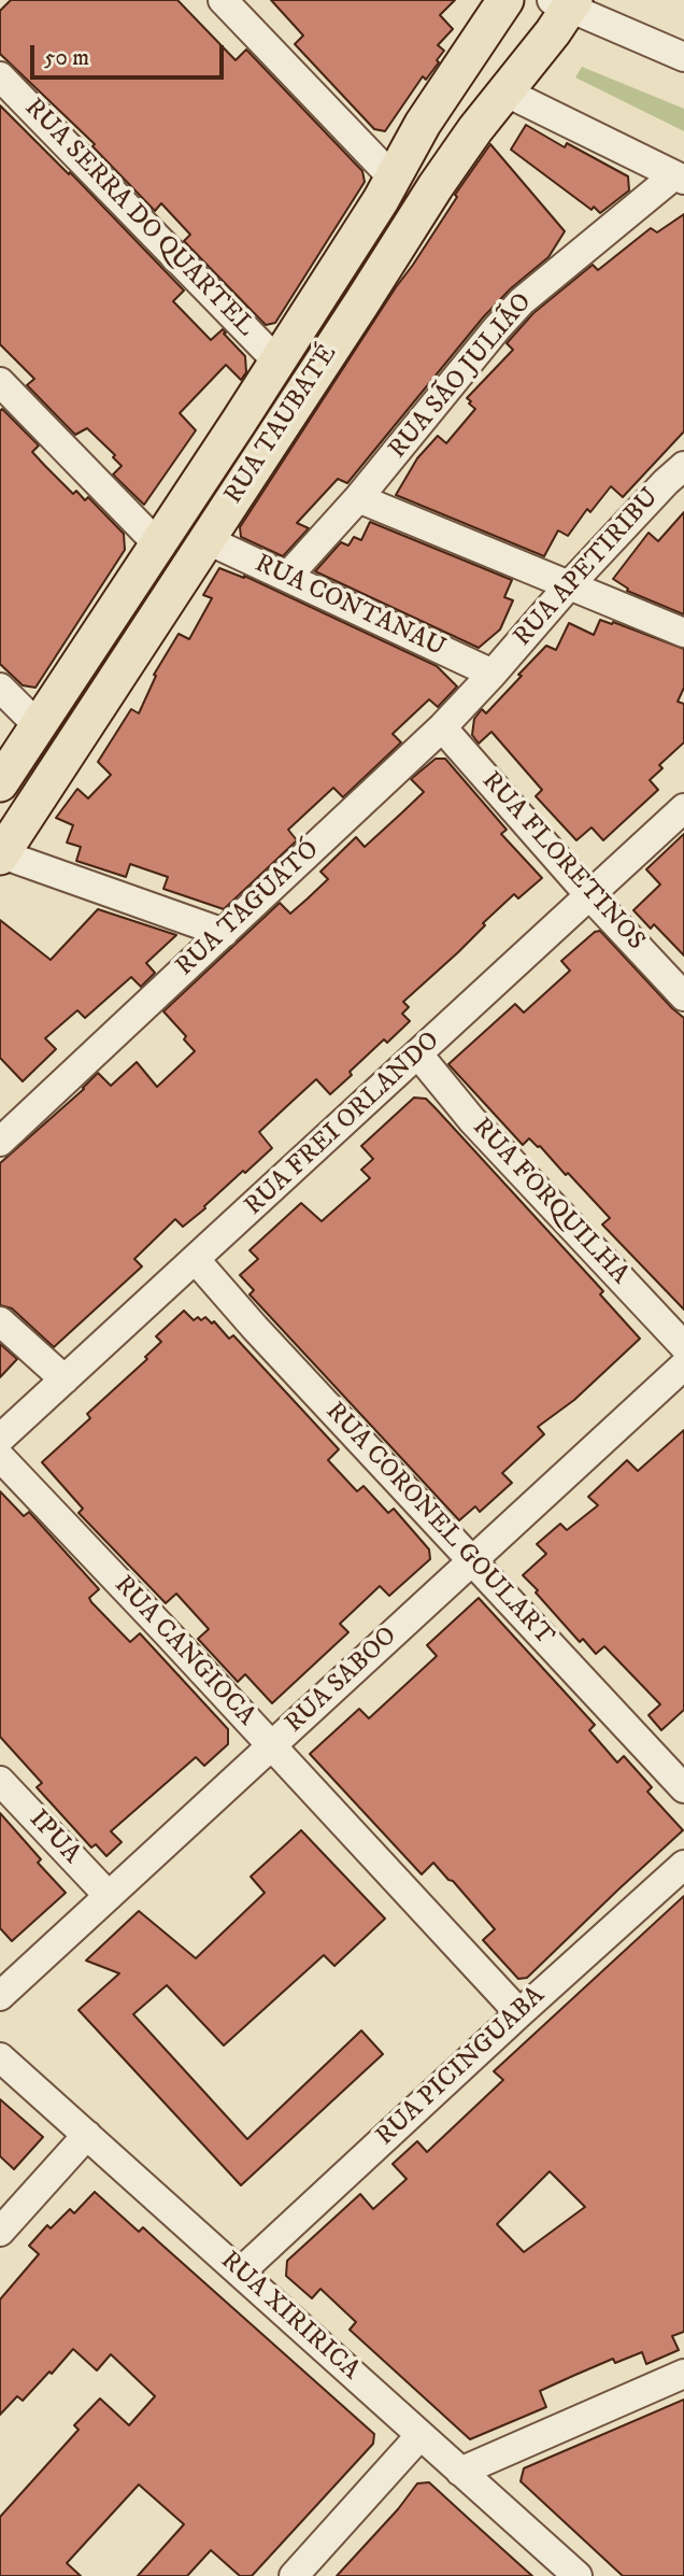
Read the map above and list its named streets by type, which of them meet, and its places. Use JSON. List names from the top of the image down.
{
  "streets": {
    "main road": ["RUA TAUBATÉ"],
    "street": [
      "RUA SERRA DO QUARTEL",
      "RUA SÃO JULIÃO",
      "RUA APETIRIBU",
      "RUA CONTANAU",
      "RUA FLORETINOS",
      "RUA TAGUATÓ",
      "RUA FREI ORLANDO",
      "RUA FORQUILHA",
      "RUA CORONEL GOULART",
      "RUA CANGIOCA",
      "RUA SABOO",
      "IPUA",
      "RUA PICINGUABA",
      "RUA XIRIRICA"
    ]
  },
  "crossings": [
    ["RUA SERRA DO QUARTEL", "RUA TAUBATÉ"],
    ["RUA SÃO JULIÃO", "RUA CONTANAU"],
    ["RUA TAUBATÉ", "RUA CONTANAU"],
    ["RUA APETIRIBU", "RUA CONTANAU"],
    ["RUA APETIRIBU", "RUA TAGUATÓ"],
    ["RUA CONTANAU", "RUA TAGUATÓ"],
    ["RUA FLORETINOS", "RUA TAGUATÓ"],
    ["RUA FLORETINOS", "RUA FREI ORLANDO"],
    ["RUA FREI ORLANDO", "RUA FORQUILHA"],
    ["RUA FREI ORLANDO", "RUA CORONEL GOULART"],
    ["RUA CORONEL GOULART", "RUA SABOO"],
    ["RUA CANGIOCA", "RUA SABOO"],
    ["RUA CANGIOCA", "RUA PICINGUABA"],
    ["RUA SABOO", "IPUA"],
    ["RUA PICINGUABA", "RUA XIRIRICA"]
  ],
  "scale_bar": "50 m"
}
